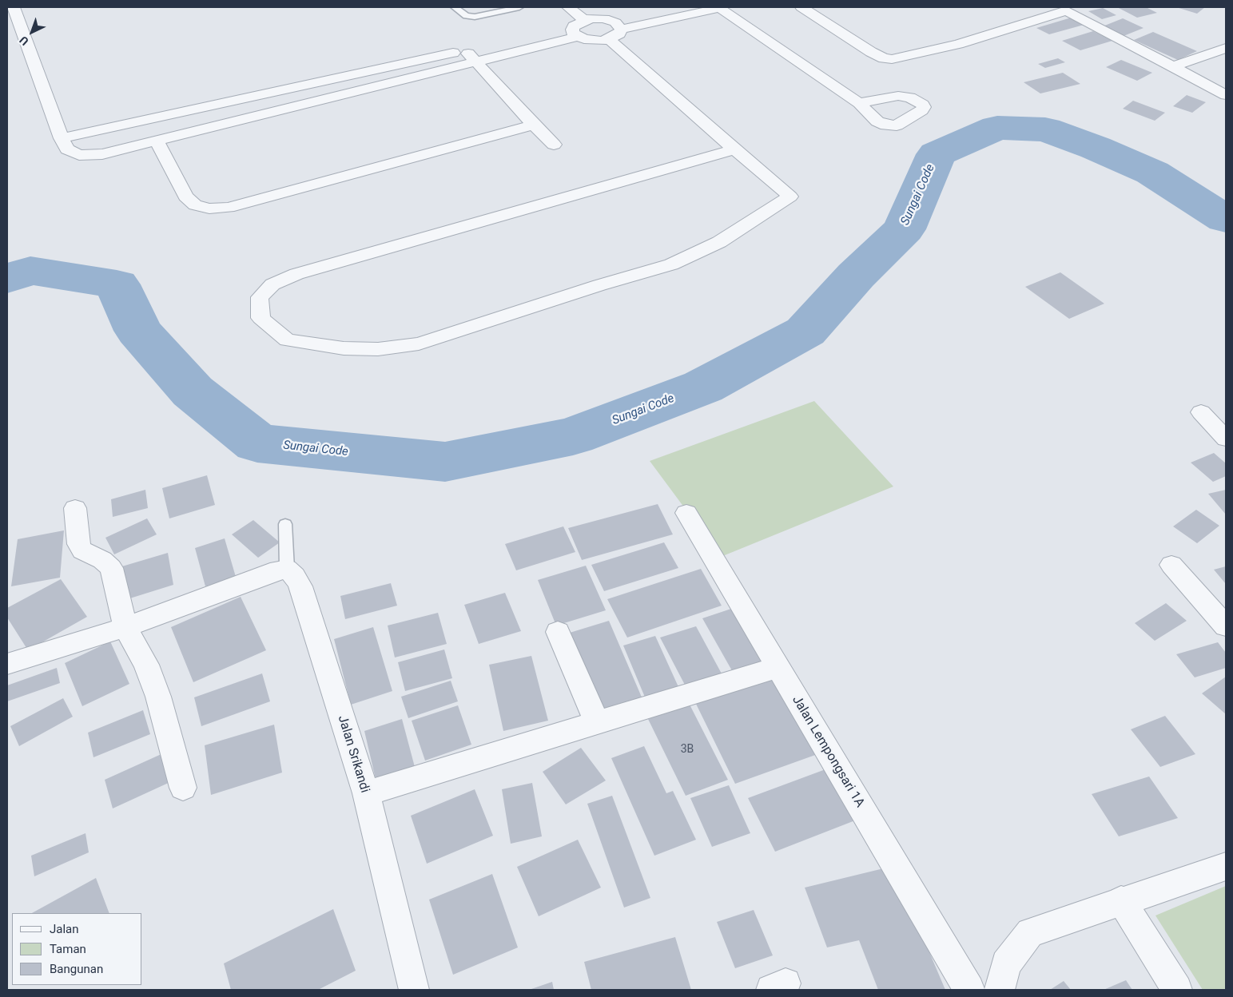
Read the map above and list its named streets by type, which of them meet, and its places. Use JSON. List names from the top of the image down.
{
  "streets": {
    "street": ["Jalan Lempongsari 1A", "Jalan Srikandi"]
  },
  "water": ["Sungai Code"],
  "house_numbers": ["3B"],
  "legend": ["Jalan", "Taman", "Bangunan"],
  "north": "bottom left"
}
